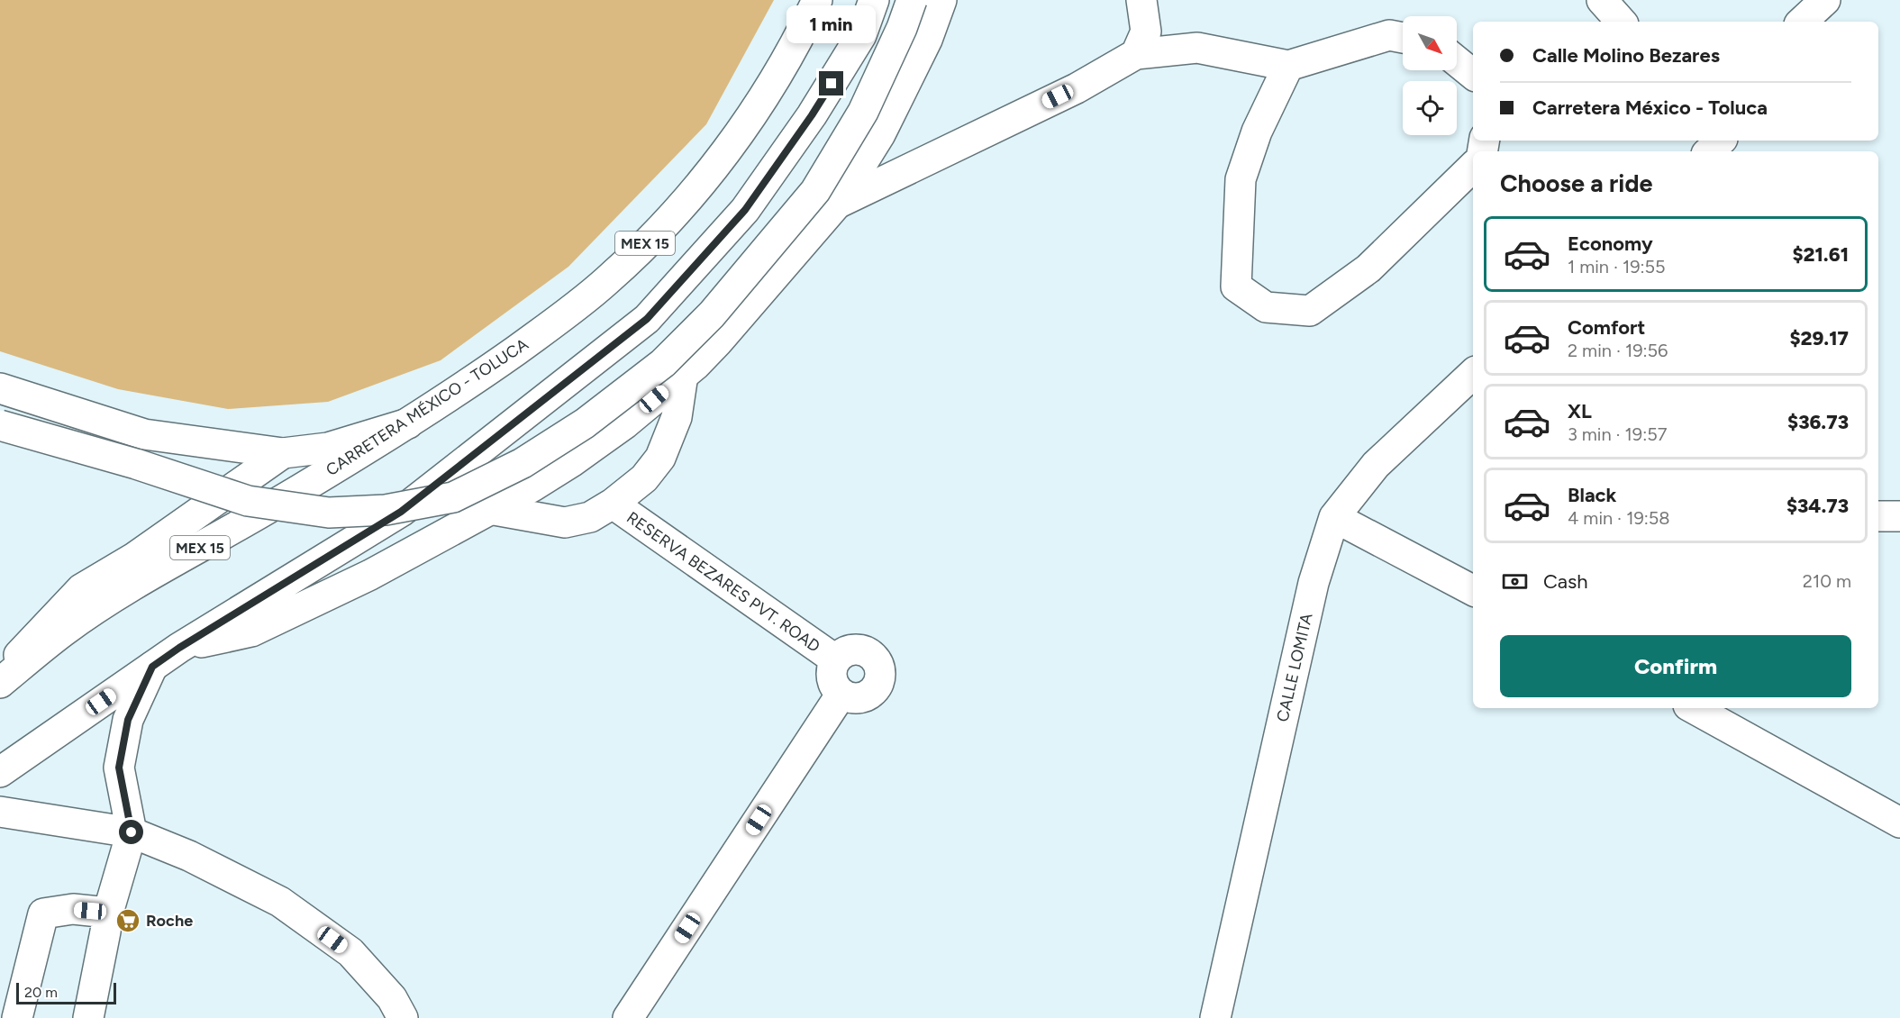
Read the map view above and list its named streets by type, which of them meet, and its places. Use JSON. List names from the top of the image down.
{
  "streets": {
    "main road": [
      "MEX 15",
      "CARRETERA MÉXICO - TOLUCA",
      "RESERVA BEZARES PVT. ROAD",
      "CALLE LOMITA"
    ]
  },
  "places": {
    "supermarket": ["Roche"]
  },
  "scale_bar": "20 m",
  "north": "bottom right",
  "page": {
    "bubble": "1 min",
    "banner": ["Calle Molino Bezares", "Carretera México - Toluca"],
    "heading": "Choose a ride",
    "list": [
      {
        "name": "Economy",
        "note": "1 min · 19:55",
        "value": "$21.61"
      },
      {
        "name": "Comfort",
        "note": "2 min · 19:56",
        "value": "$29.17"
      },
      {
        "name": "XL",
        "note": "3 min · 19:57",
        "value": "$36.73"
      },
      {
        "name": "Black",
        "note": "4 min · 19:58",
        "value": "$34.73"
      }
    ],
    "pay": ["Cash", "210 m"],
    "buttons": "Confirm",
    "scale": "20 m"
  }
}
